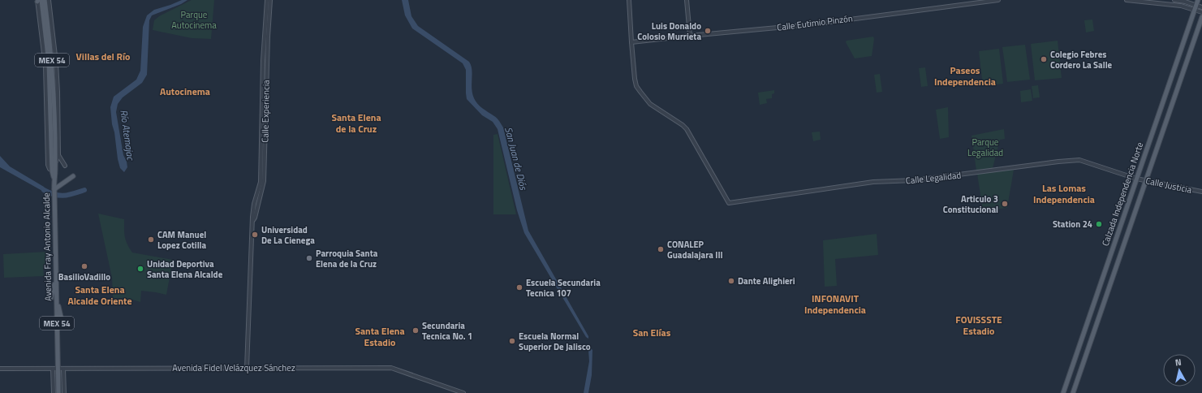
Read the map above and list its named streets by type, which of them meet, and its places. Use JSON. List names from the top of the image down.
{
  "streets": {
    "main road": ["MEX 54", "Calzada Independencia Norte", "Avenida Fray Antonio Alcalde"],
    "street": [
      "Calle Eutimio Pinzón",
      "Calle Experiencia",
      "Calle Legalidad",
      "Calle Justicia",
      "Avenida Fidel Velázquez Sánchez"
    ]
  },
  "crossings": [
    ["Calle Eutimio Pinzón", "Calle Legalidad"],
    ["MEX 54", "Avenida Fray Antonio Alcalde"],
    ["Calle Experiencia", "Avenida Fidel Velázquez Sánchez"],
    ["Calle Legalidad", "Calle Justicia"],
    ["Calle Legalidad", "Calzada Independencia Norte"],
    ["Calle Justicia", "Calzada Independencia Norte"],
    ["Avenida Fray Antonio Alcalde", "Avenida Fidel Velázquez Sánchez"]
  ],
  "districts": [
    "Villas del Río",
    "Paseos Independencia",
    "Autocinema",
    "Santa Elena de la Cruz",
    "Las Lomas Independencia",
    "Santa Elena Alcalde Oriente",
    "INFONAVIT Independencia",
    "FOVISSSTE Estadio",
    "Santa Elena Estadio",
    "San Elías"
  ],
  "water": ["Río Atemajac", "San Juan de Diós"],
  "parks": ["Parque Autocinema", "Parque Legalidad"],
  "places": [
    "Luis Donaldo Colosio Murrieta",
    "Colegio Febres Cordero La Salle",
    "Articulo 3 Constitucional",
    "Station 24",
    "Universidad De La Cienega",
    "CAM Manuel Lopez Cotilla",
    "CONALEP Guadalajara III",
    "Parroquia Santa Elena de la Cruz",
    "BasilioVadillo",
    "Unidad Deportiva Santa Elena Alcalde",
    "Dante Alighieri",
    "Escuela Secundaria Tecnica 107",
    "Secundaria Tecnica No. 1",
    "Escuela Normal Superior De Jalisco"
  ],
  "north": "top"
}
